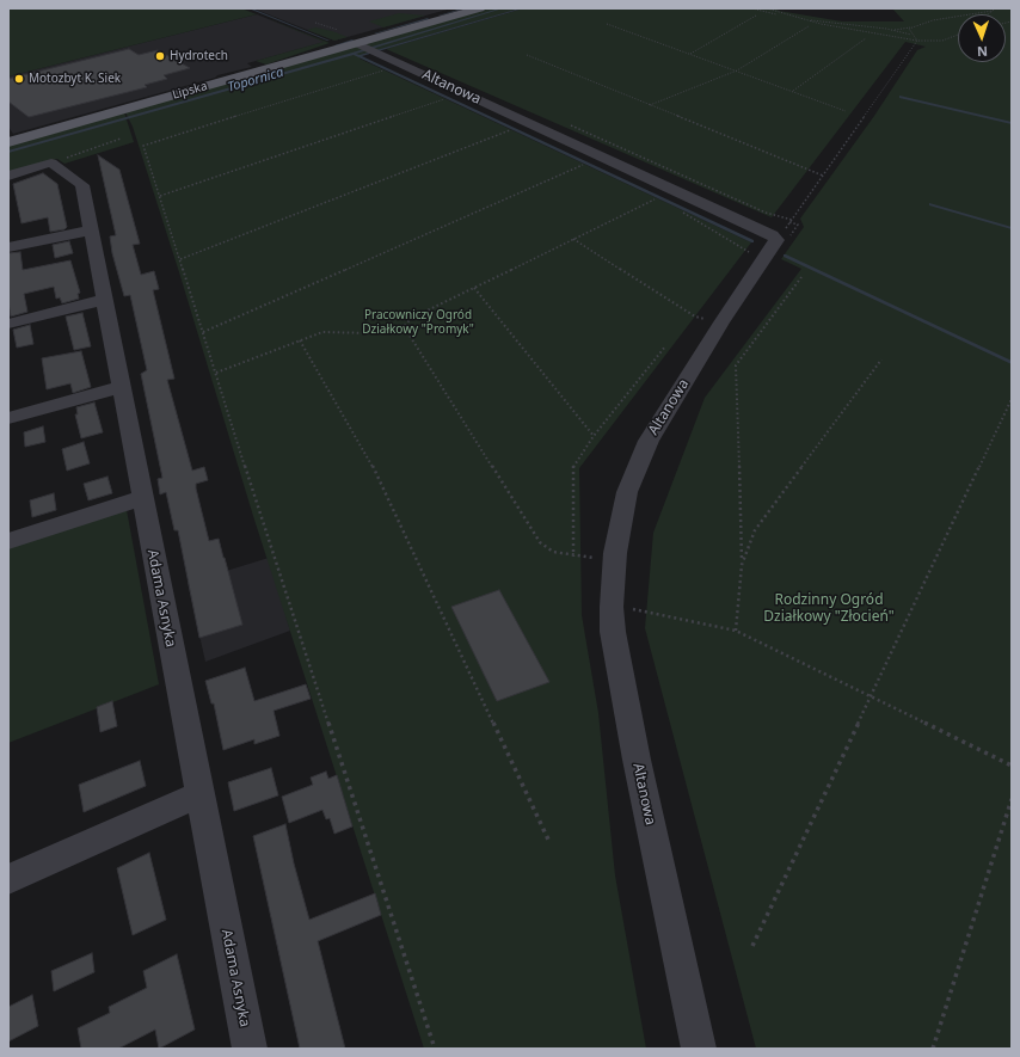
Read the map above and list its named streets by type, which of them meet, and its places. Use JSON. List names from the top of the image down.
{
  "streets": {
    "main road": ["Lipska"],
    "street": ["Altanowa", "Adama Asnyka"]
  },
  "crossings": [
    ["Altanowa", "Lipska"]
  ],
  "water": ["Topornica"],
  "parks": ["Pracowniczy Ogród Działkowy \"Promyk\"", "Rodzinny Ogród Działkowy \"Złocień\""],
  "places": ["Hydrotech", "Motozbyt K. Siek"],
  "north": "bottom"
}
